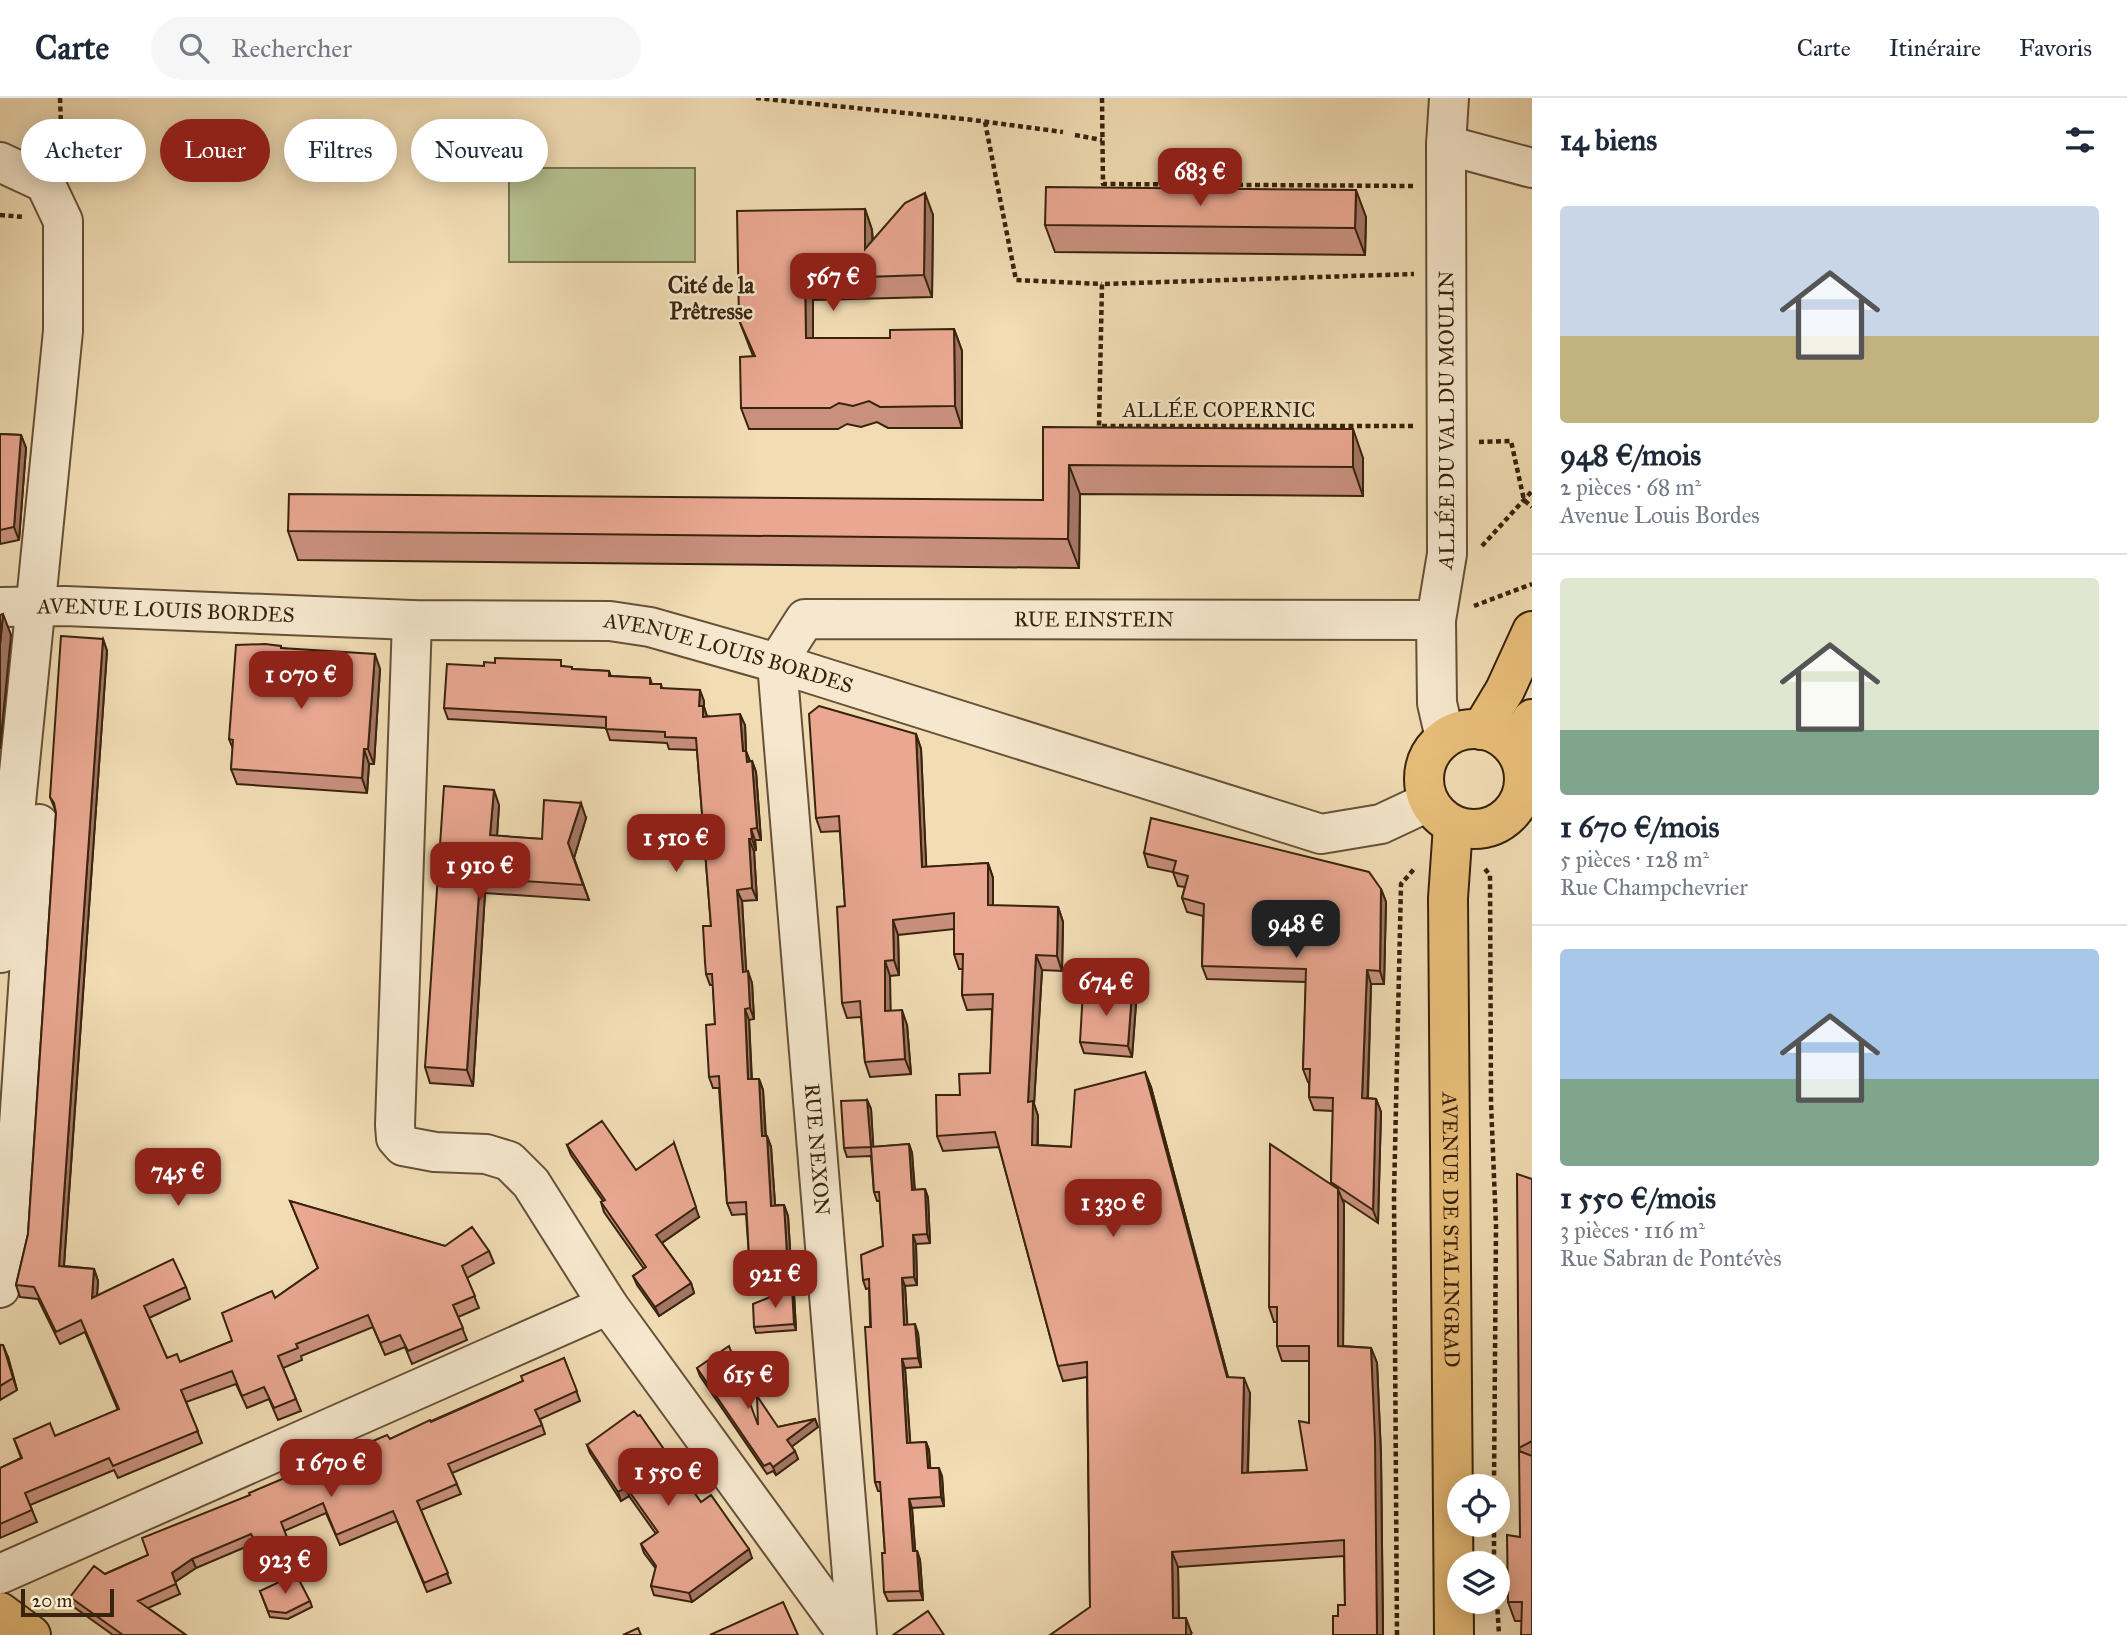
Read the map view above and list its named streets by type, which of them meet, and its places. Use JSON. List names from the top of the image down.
{
  "streets": {
    "main road": ["AVENUE DE STALINGRAD"],
    "street": [
      "ALLÉE DU VAL DU MOULIN",
      "AVENUE LOUIS BORDES",
      "RUE EINSTEIN",
      "RUE NEXON"
    ],
    "path": ["ALLÉE COPERNIC"]
  },
  "crossings": [
    ["ALLÉE COPERNIC", "ALLÉE DU VAL DU MOULIN"],
    ["ALLÉE DU VAL DU MOULIN", "AVENUE LOUIS BORDES"],
    ["ALLÉE DU VAL DU MOULIN", "RUE EINSTEIN"],
    ["ALLÉE DU VAL DU MOULIN", "AVENUE DE STALINGRAD"],
    ["AVENUE LOUIS BORDES", "RUE EINSTEIN"],
    ["AVENUE LOUIS BORDES", "RUE NEXON"],
    ["AVENUE LOUIS BORDES", "AVENUE DE STALINGRAD"],
    ["RUE EINSTEIN", "RUE NEXON"]
  ],
  "districts": ["Cité de la Prêtresse"],
  "scale_bar": "20 m",
  "page": {
    "header": "Carte",
    "search": "Rechercher",
    "nav": ["Carte", "Itinéraire", "Favoris"],
    "heading": "14 biens",
    "chip": [
      "Acheter",
      "Louer",
      "Filtres",
      "Nouveau"
    ],
    "price": [
      "683 €",
      "567 €",
      "1 070 €",
      "1 510 €",
      "1 910 €",
      "948 €",
      "674 €",
      "745 €",
      "1 330 €",
      "921 €",
      "615 €",
      "1 670 €",
      "1 550 €",
      "923 €"
    ],
    "list": [
      {
        "name": "948 €/mois",
        "note": "2 pièces · 68 m² · Avenue Louis Bordes"
      },
      {
        "name": "1 670 €/mois",
        "note": "5 pièces · 128 m² · Rue Champchevrier"
      },
      {
        "name": "1 550 €/mois",
        "note": "3 pièces · 116 m² · Rue Sabran de Pontévès"
      }
    ],
    "scale": "20 m"
  }
}
